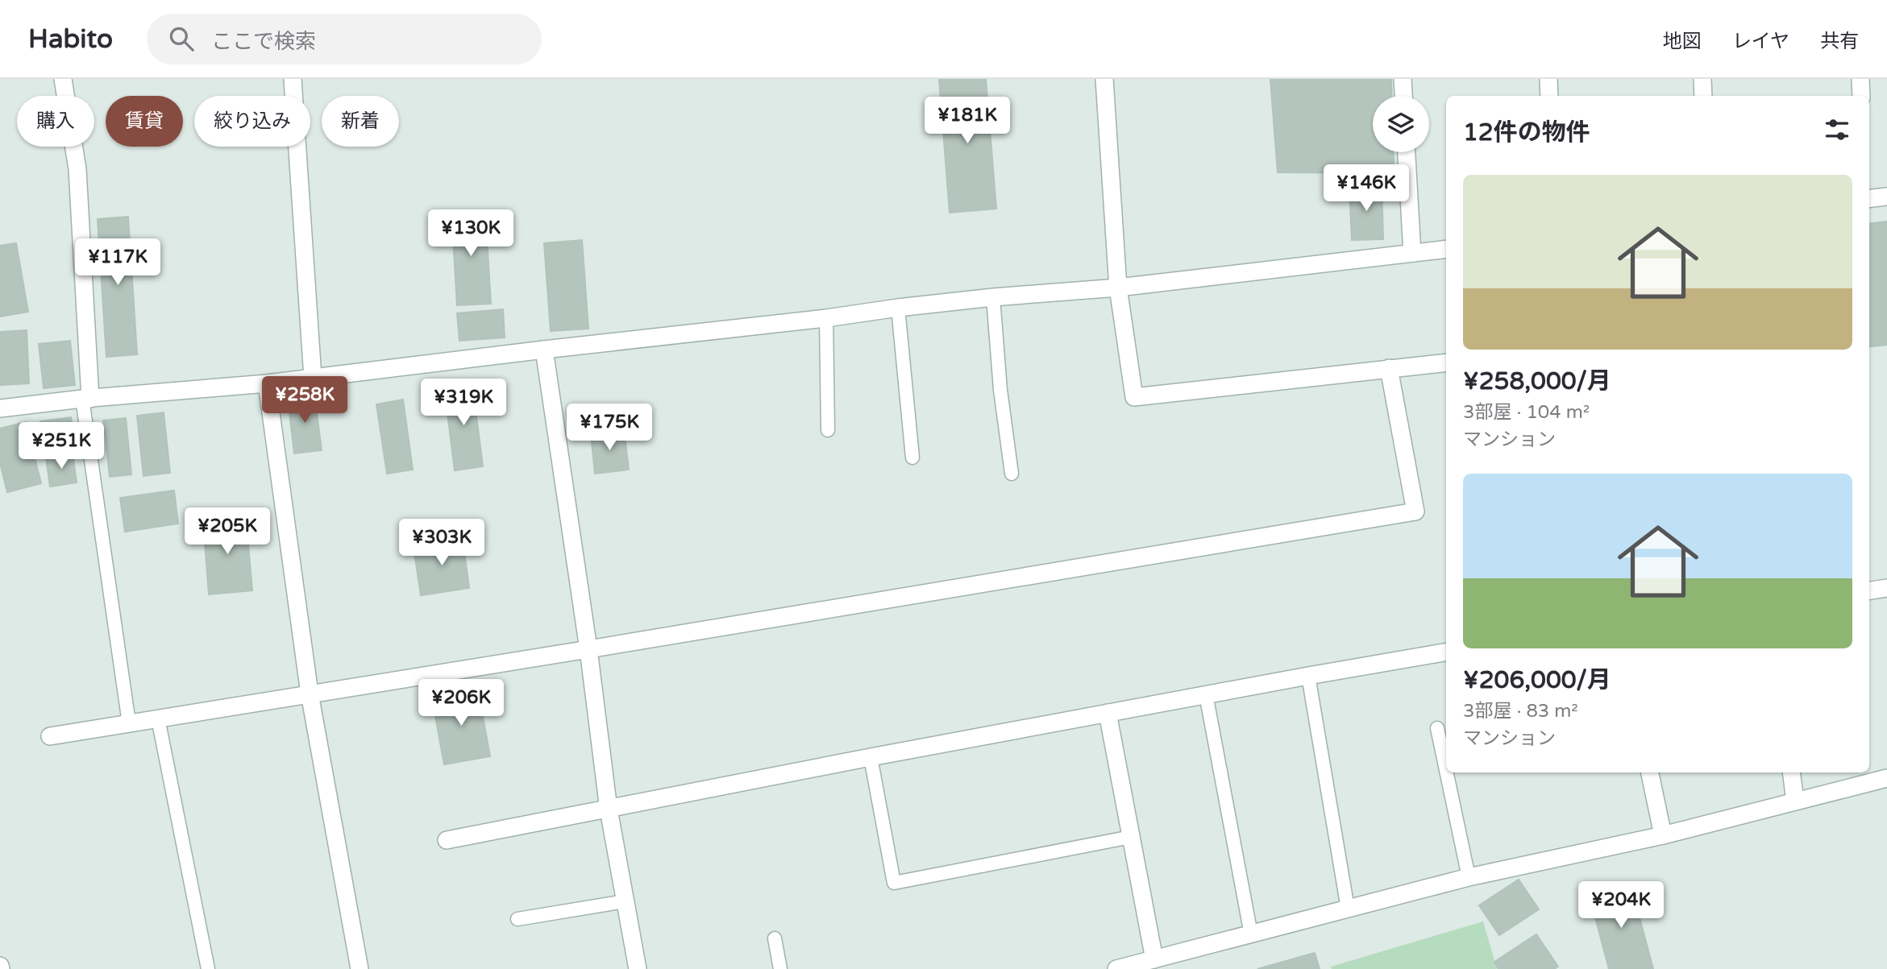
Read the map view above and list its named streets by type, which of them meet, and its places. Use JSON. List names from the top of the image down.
{
  "page": {
    "header": "Habito",
    "search": "ここで検索",
    "nav": ["地図", "レイヤ", "共有"],
    "chip": [
      "購入",
      "賃貸",
      "絞り込み",
      "新着"
    ],
    "heading": "12件の物件",
    "price": [
      "¥181K",
      "¥146K",
      "¥130K",
      "¥117K",
      "¥258K",
      "¥319K",
      "¥175K",
      "¥251K",
      "¥205K",
      "¥303K",
      "¥206K",
      "¥204K"
    ],
    "list": [
      {
        "name": "¥258,000/月",
        "note": "3部屋 · 104 m² · マンション"
      },
      {
        "name": "¥206,000/月",
        "note": "3部屋 · 83 m² · マンション"
      }
    ]
  }
}
